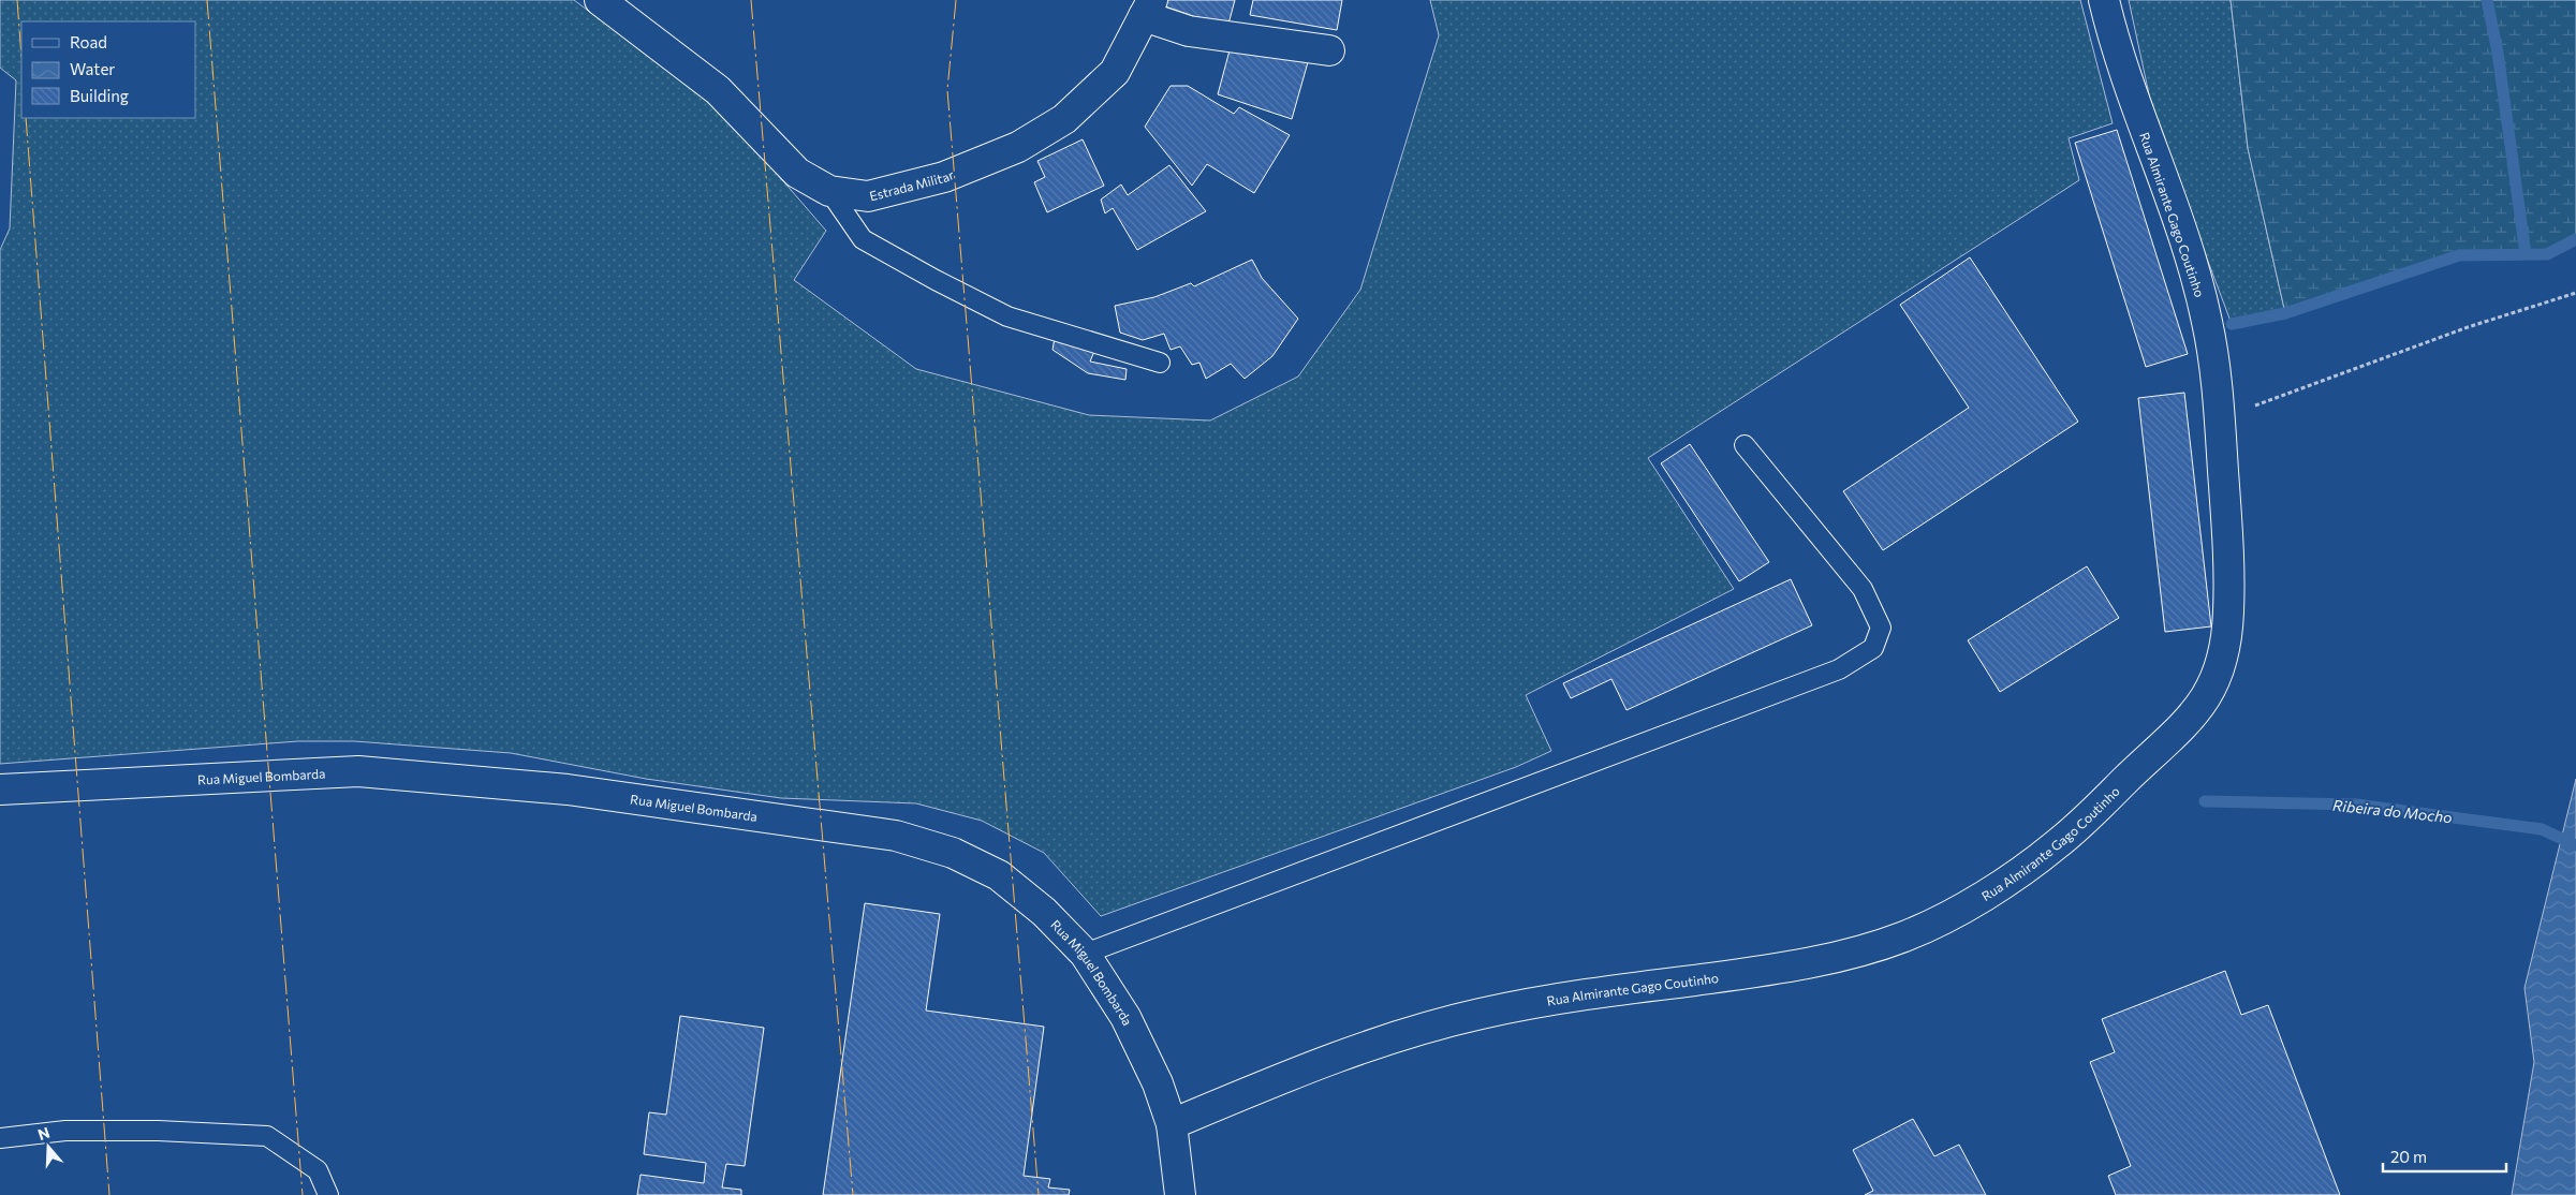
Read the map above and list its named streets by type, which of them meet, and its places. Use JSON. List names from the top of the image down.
{
  "streets": {
    "street": ["Estrada Militar", "Rua Almirante Gago Coutinho", "Rua Miguel Bombarda"]
  },
  "crossings": [
    ["Rua Almirante Gago Coutinho", "Rua Miguel Bombarda"]
  ],
  "water": ["Ribeira do Mocho"],
  "legend": ["Road", "Water", "Building"],
  "scale_bar": "20 m",
  "north": "top"
}
